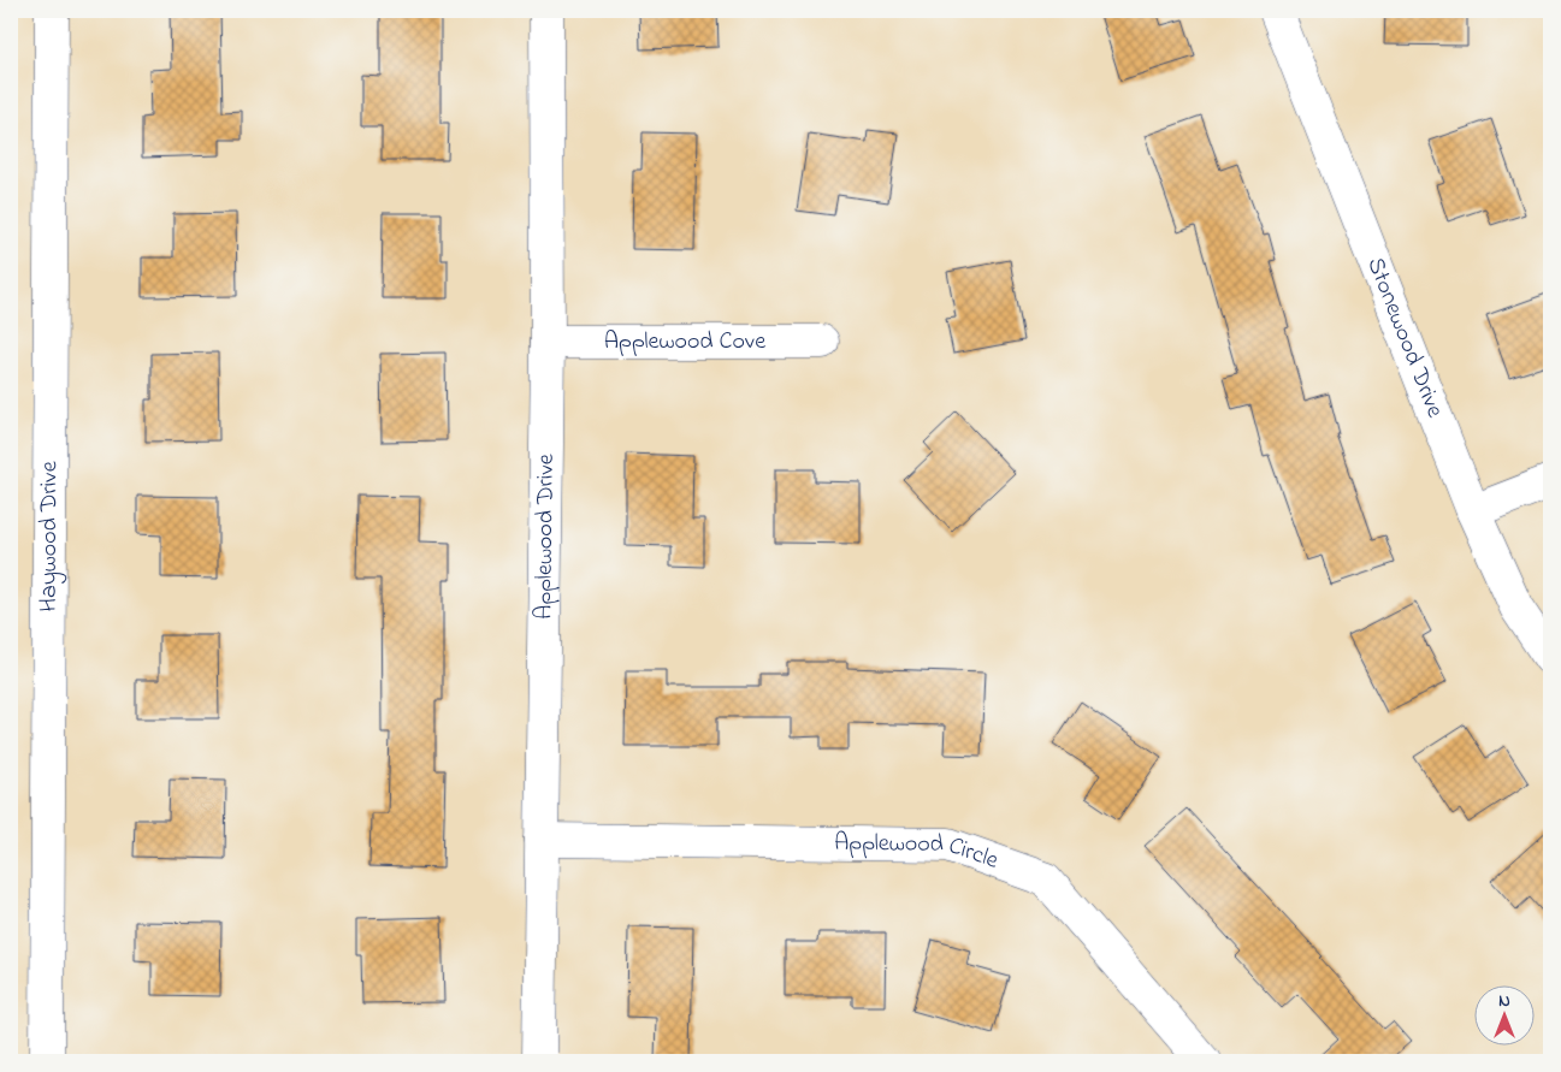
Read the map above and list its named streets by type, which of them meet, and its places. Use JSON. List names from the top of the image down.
{
  "streets": {
    "street": [
      "Stonewood Drive",
      "Applewood Cove",
      "Haywood Drive",
      "Applewood Drive",
      "Applewood Circle"
    ]
  },
  "crossings": [
    ["Applewood Cove", "Applewood Drive"],
    ["Applewood Drive", "Applewood Circle"]
  ],
  "north": "top"
}
